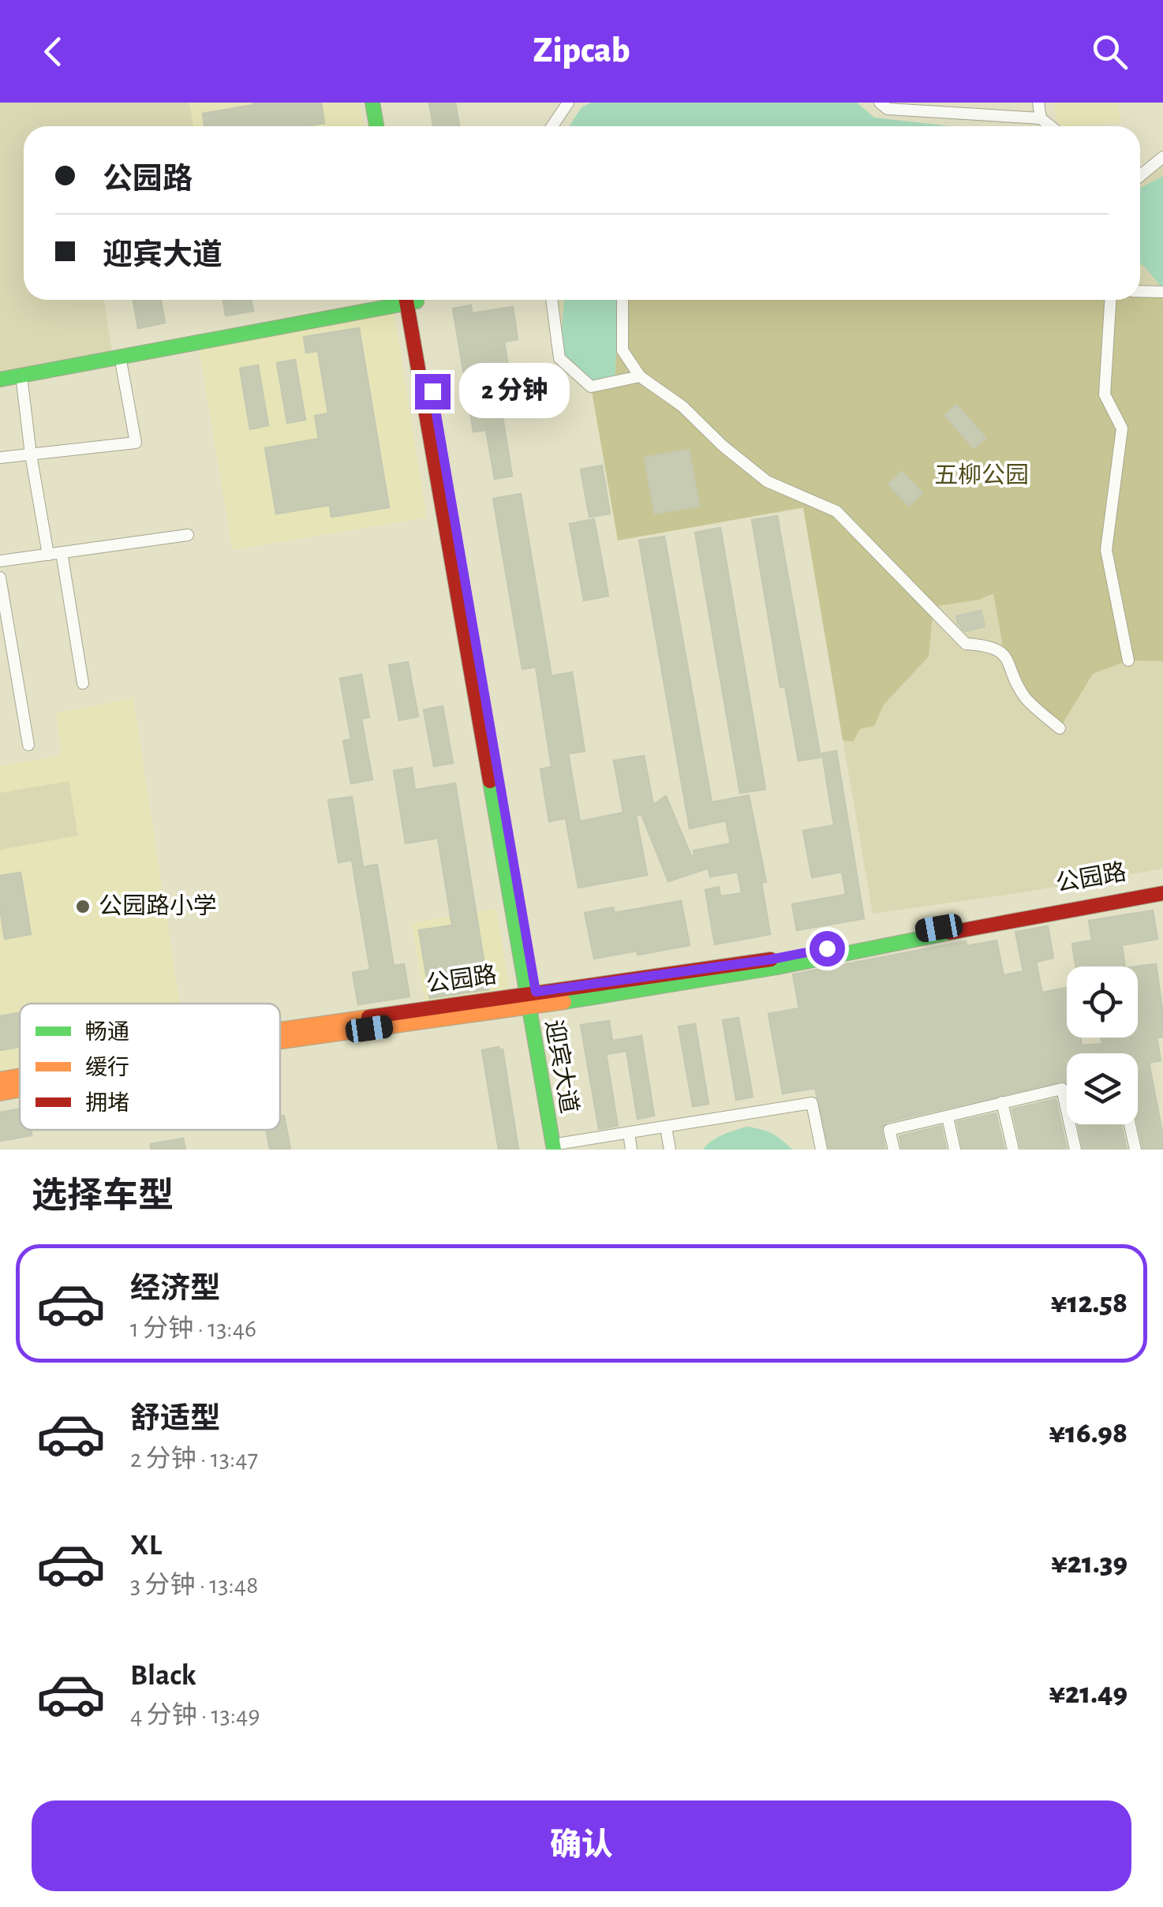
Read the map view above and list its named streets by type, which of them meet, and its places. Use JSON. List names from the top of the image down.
{
  "streets": {
    "street": ["公园路", "迎宾大道"]
  },
  "crossings": [
    ["公园路", "迎宾大道"]
  ],
  "parks": ["五柳公园"],
  "places": ["公园路小学"],
  "legend": ["畅通", "缓行", "拥堵"],
  "page": {
    "header": "Zipcab",
    "banner": ["公园路", "迎宾大道"],
    "bubble": "2 分钟",
    "heading": "选择车型",
    "list": [
      {
        "name": "经济型",
        "note": "1 分钟 · 13:46",
        "value": "¥12.58"
      },
      {
        "name": "舒适型",
        "note": "2 分钟 · 13:47",
        "value": "¥16.98"
      },
      {
        "name": "XL",
        "note": "3 分钟 · 13:48",
        "value": "¥21.39"
      },
      {
        "name": "Black",
        "note": "4 分钟 · 13:49",
        "value": "¥21.49"
      }
    ],
    "buttons": "确认"
  }
}
